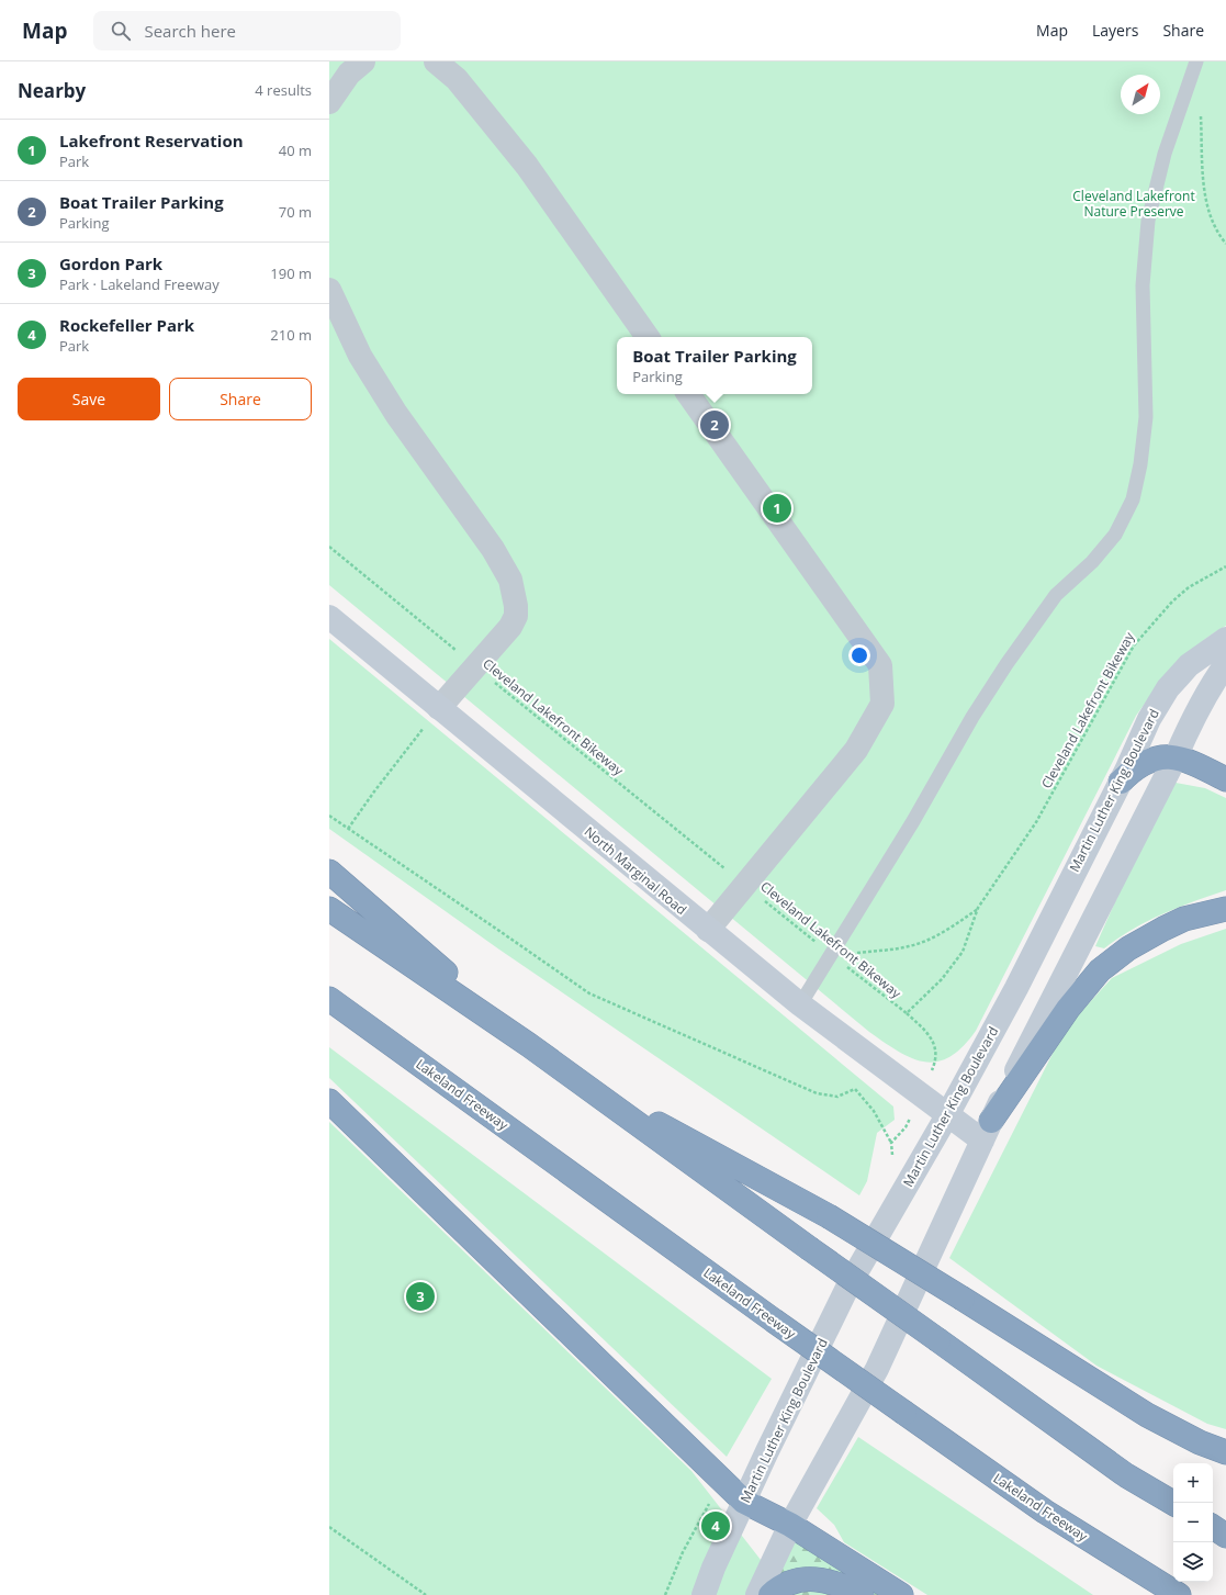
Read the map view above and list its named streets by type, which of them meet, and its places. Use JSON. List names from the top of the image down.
{
  "streets": {
    "highway": ["Lakeland Freeway"],
    "main road": ["Martin Luther King Boulevard", "North Marginal Road"],
    "path": ["Cleveland Lakefront Bikeway"]
  },
  "crossings": [
    ["Martin Luther King Boulevard", "North Marginal Road"]
  ],
  "parks": ["Cleveland Lakefront Nature Preserve"],
  "north": "top right",
  "page": {
    "header": "Map",
    "search": "Search here",
    "nav": ["Map", "Layers", "Share"],
    "heading": ["Nearby", "4 results"],
    "list": [
      {
        "mark": "1",
        "name": "Lakefront Reservation",
        "note": "Park",
        "value": "40 m"
      },
      {
        "mark": "2",
        "name": "Boat Trailer Parking",
        "note": "Parking",
        "value": "70 m"
      },
      {
        "mark": "3",
        "name": "Gordon Park",
        "note": "Park · Lakeland Freeway",
        "value": "190 m"
      },
      {
        "mark": "4",
        "name": "Rockefeller Park",
        "note": "Park",
        "value": "210 m"
      }
    ],
    "popup": ["Boat Trailer Parking", "Parking"],
    "buttons": ["Save", "Share"],
    "pins": [
      "2",
      "1",
      "3",
      "4"
    ],
    "map_buttons": ["+", "−"]
  }
}
